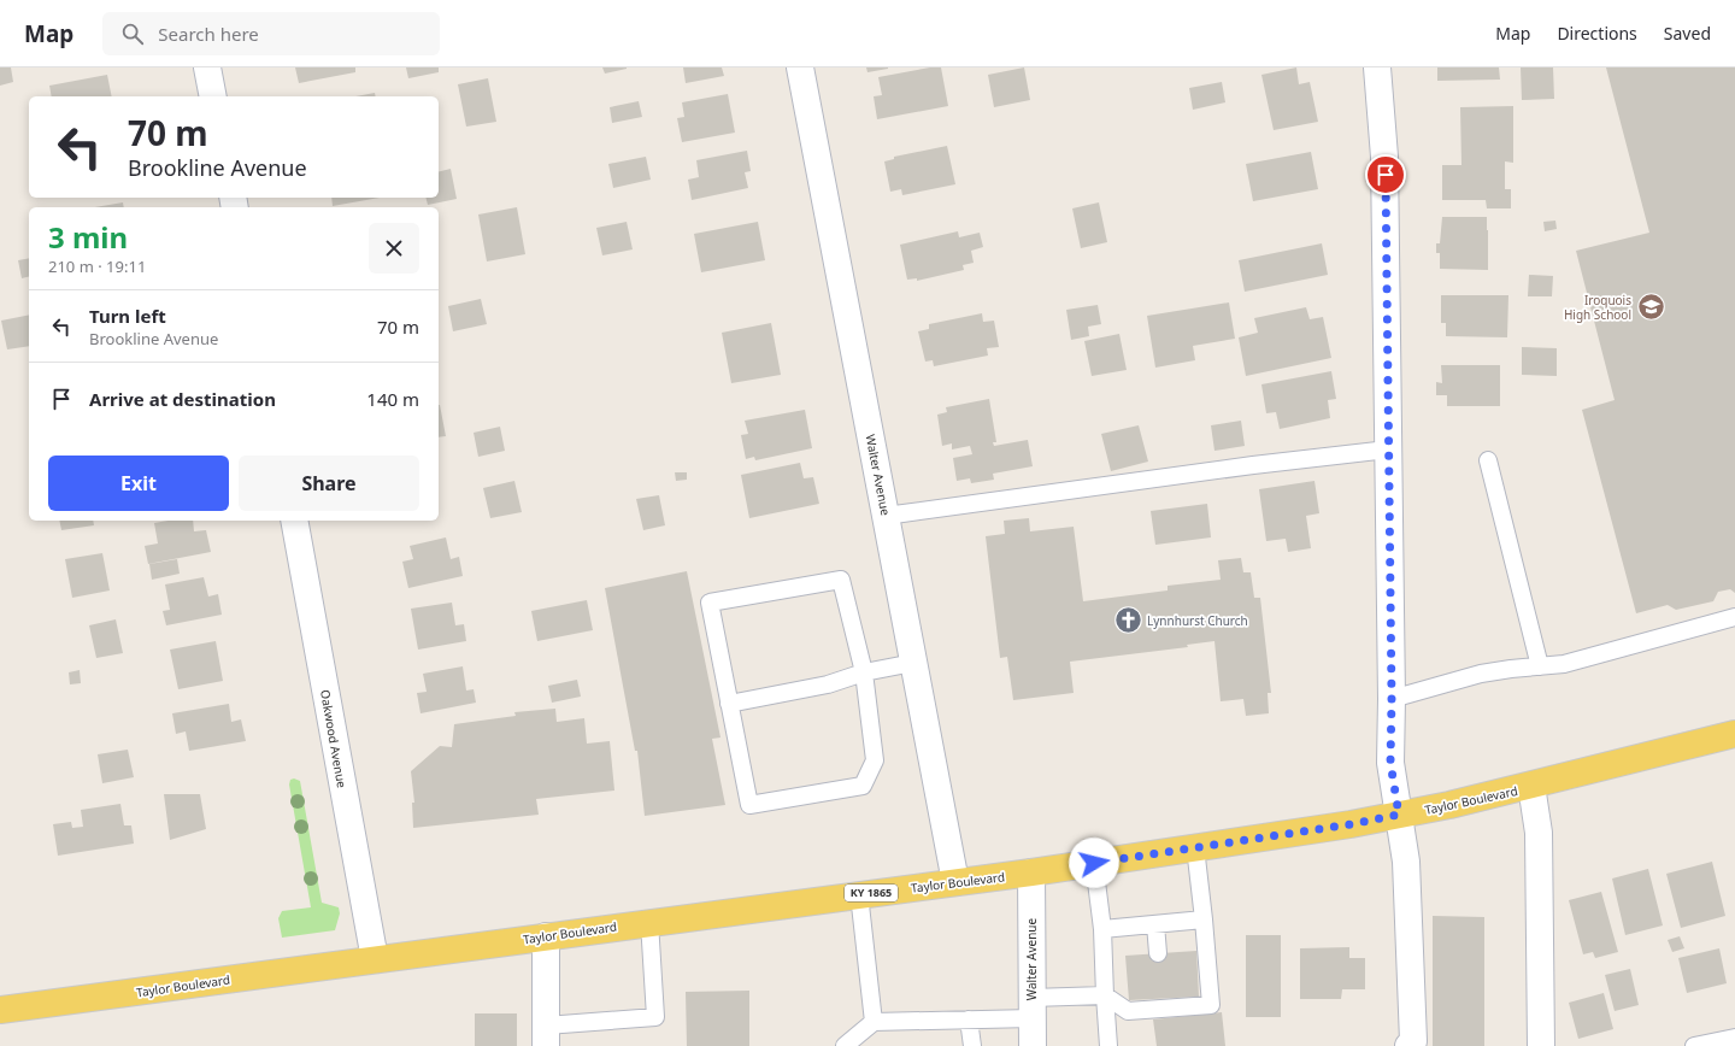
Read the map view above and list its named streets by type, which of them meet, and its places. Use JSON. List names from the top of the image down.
{
  "streets": {
    "main road": ["Taylor Boulevard", "KY 1865"],
    "street": ["Walter Avenue", "Oakwood Avenue"]
  },
  "crossings": [
    ["Walter Avenue", "Taylor Boulevard"],
    ["Oakwood Avenue", "Taylor Boulevard"]
  ],
  "places": {
    "school or university": ["Iroquois High School"],
    "church": ["Lynnhurst Church"]
  },
  "page": {
    "header": "Map",
    "search": "Search here",
    "nav": ["Map", "Directions", "Saved"],
    "turn": ["70 m", "Brookline Avenue"],
    "heading": ["3 min", "210 m · 19:11"],
    "list": [
      {
        "name": "Turn left",
        "note": "Brookline Avenue",
        "value": "70 m"
      },
      {
        "name": "Arrive at destination",
        "value": "140 m"
      }
    ],
    "buttons": ["Exit", "Share"]
  }
}
